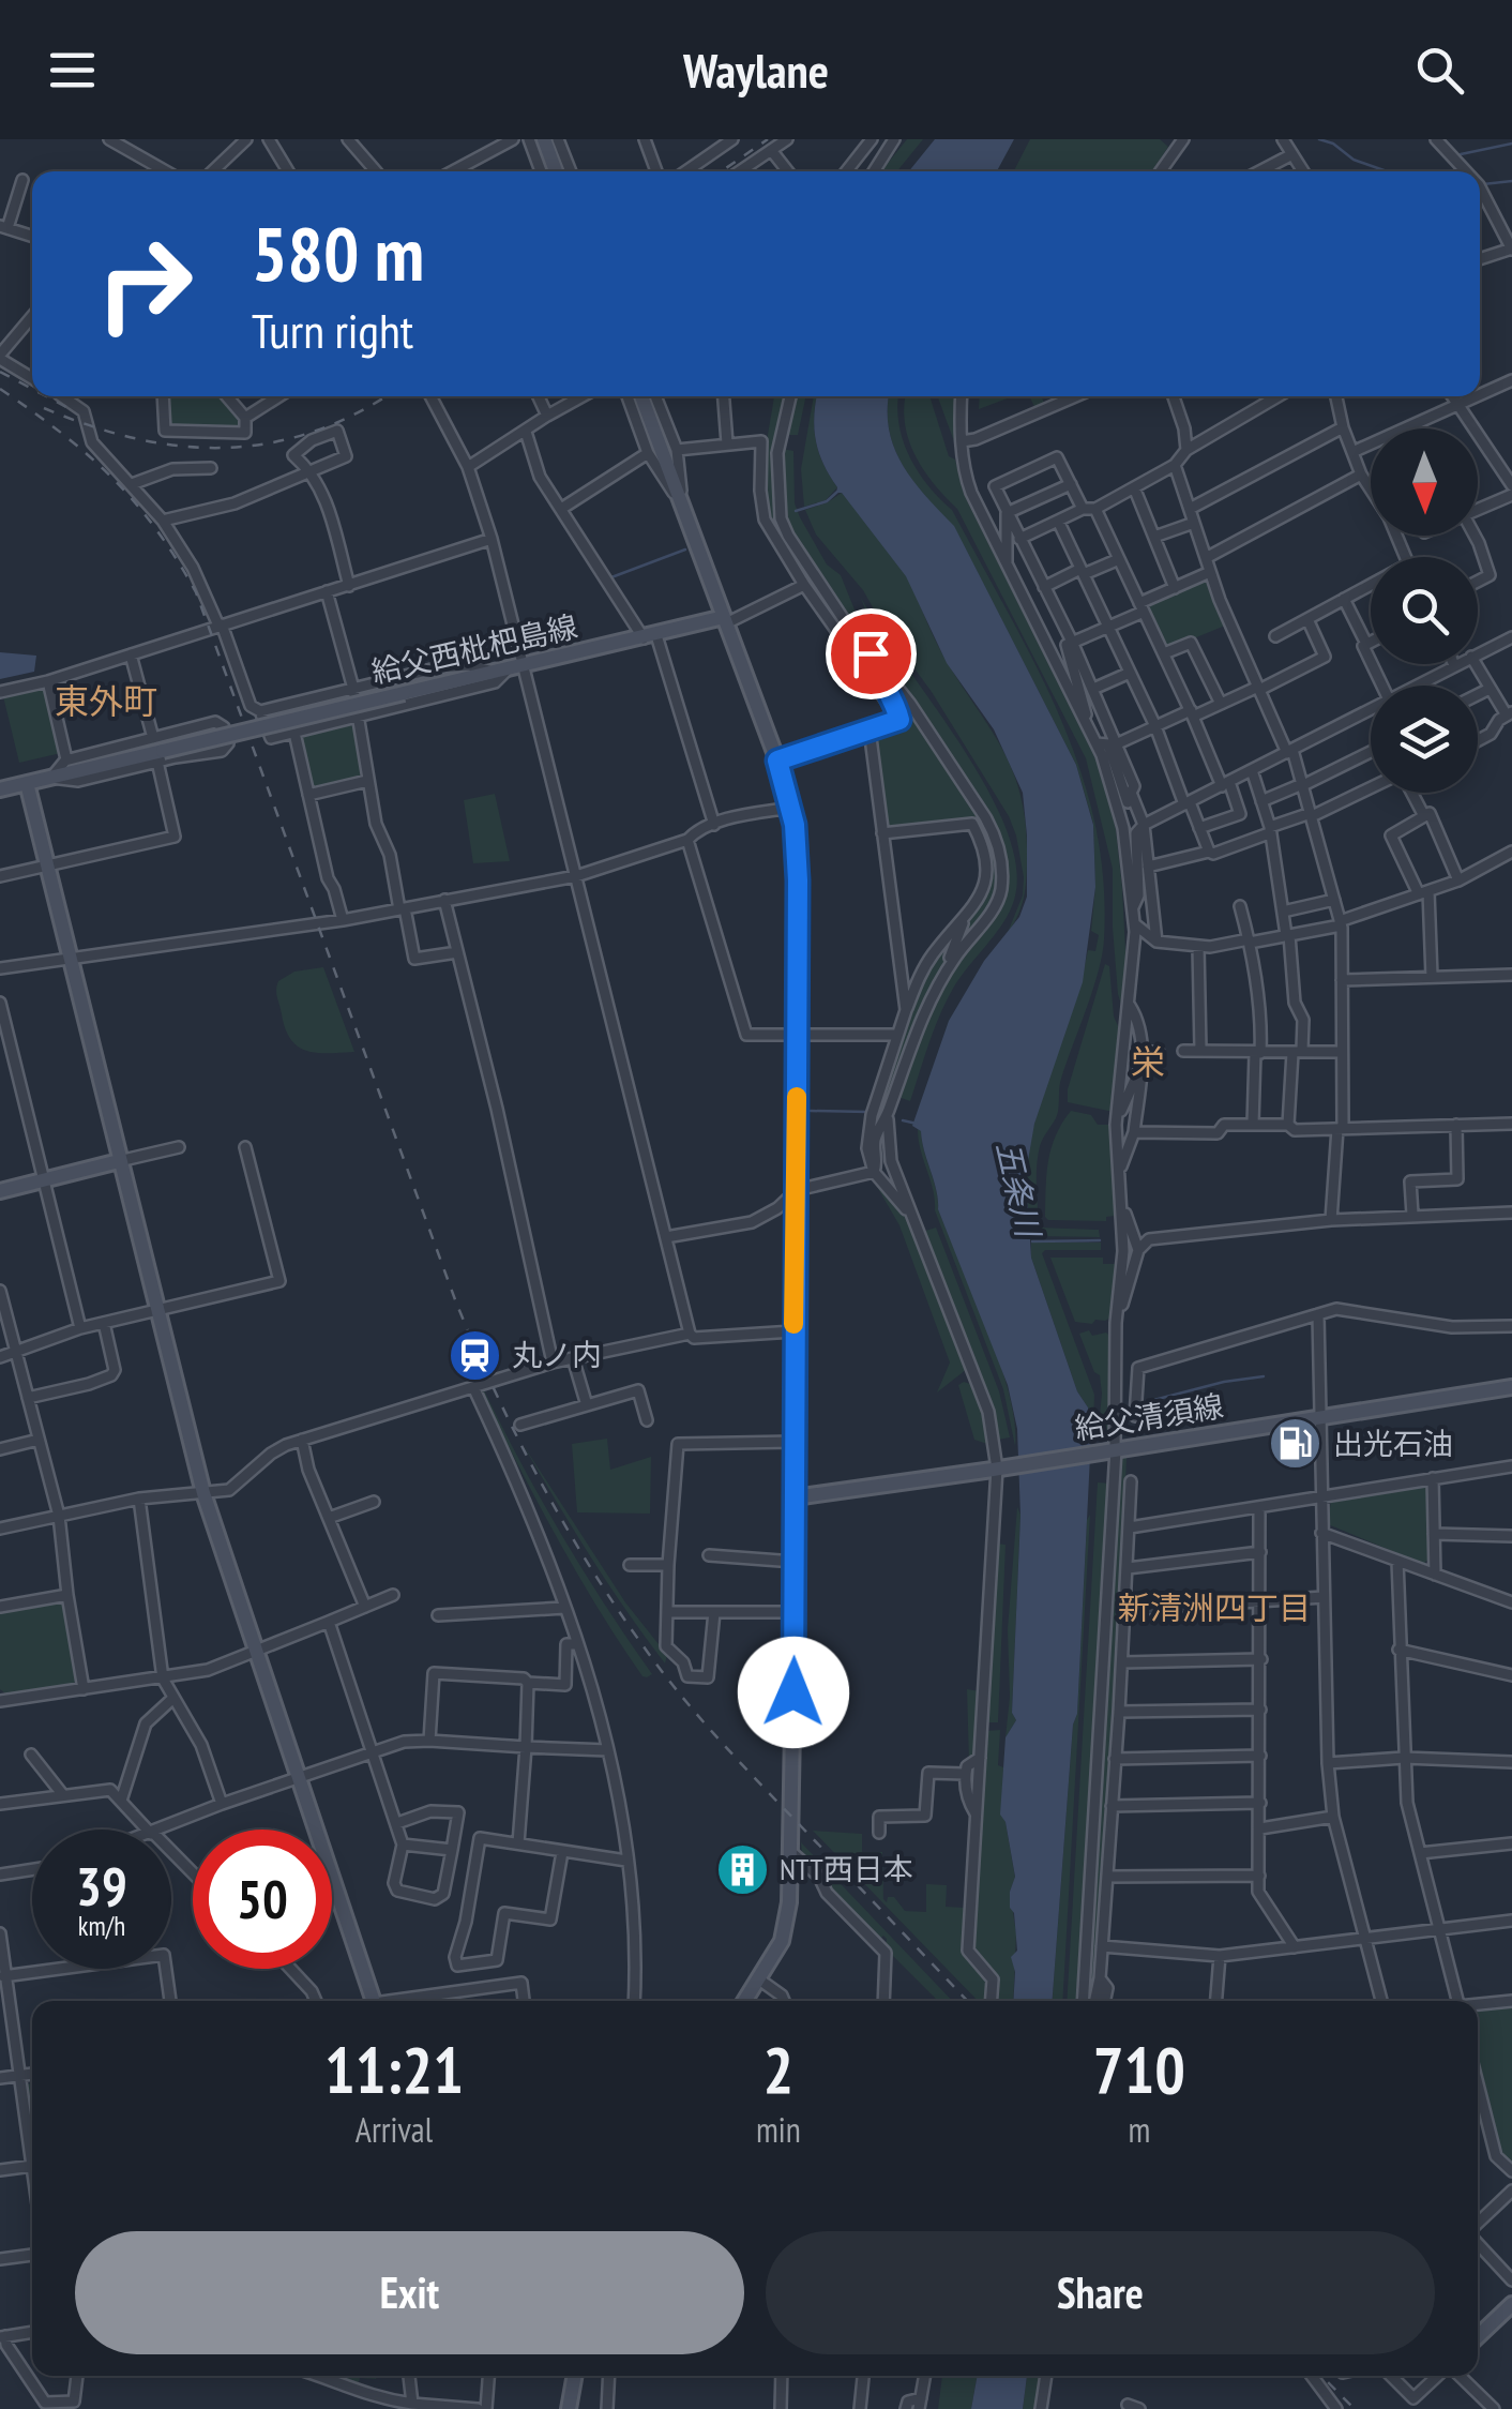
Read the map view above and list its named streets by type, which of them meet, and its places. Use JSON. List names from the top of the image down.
{
  "streets": {
    "main road": ["給父西枇杷島線", "給父清須線"]
  },
  "districts": ["東外町", "栄", "新清洲四丁目"],
  "water": ["五条川"],
  "places": {
    "station": ["丸ノ内"],
    "fuel station": ["出光石油"],
    "building": ["NTT西日本"]
  },
  "north": "bottom",
  "page": {
    "header": "Waylane",
    "turn": ["580 m", "Turn right"],
    "speed": "39 km/h",
    "limit": "50",
    "eta": [
      "11:21",
      "Arrival",
      "2",
      "min",
      "710",
      "m"
    ],
    "buttons": ["Exit", "Share"]
  }
}
